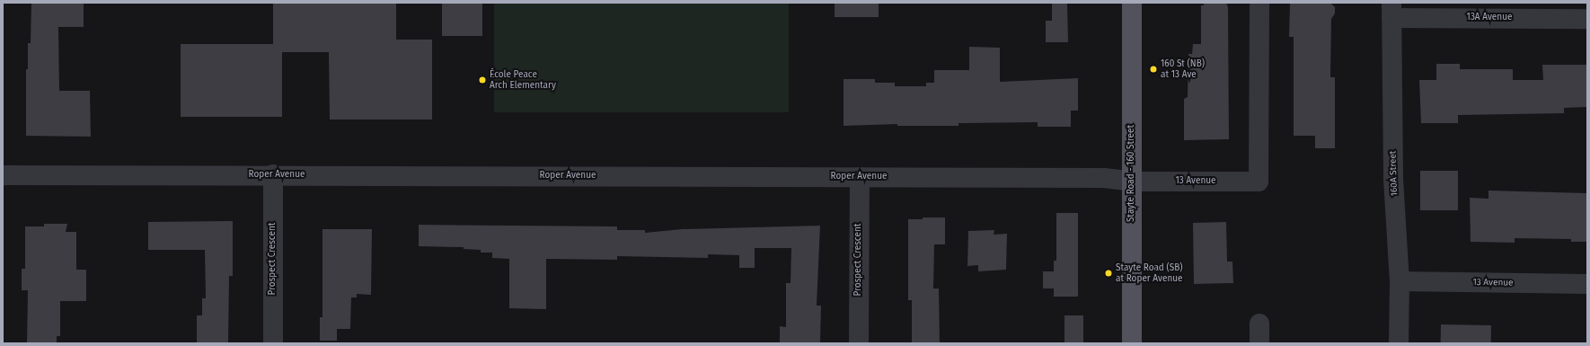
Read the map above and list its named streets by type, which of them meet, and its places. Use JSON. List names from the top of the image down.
{
  "streets": {
    "main road": ["Stayte Road - 160 Street"],
    "street": [
      "13A Avenue",
      "160A Street",
      "Roper Avenue",
      "13 Avenue",
      "Prospect Crescent"
    ]
  },
  "crossings": [
    ["13A Avenue", "160A Street"],
    ["Stayte Road - 160 Street", "Roper Avenue"],
    ["Stayte Road - 160 Street", "13 Avenue"],
    ["160A Street", "13 Avenue"],
    ["Roper Avenue", "13 Avenue"],
    ["Roper Avenue", "Prospect Crescent"]
  ],
  "places": ["160 St (NB) at 13 Ave", "École Peace Arch Elementary", "Stayte Road (SB) at Roper Avenue"]
}
